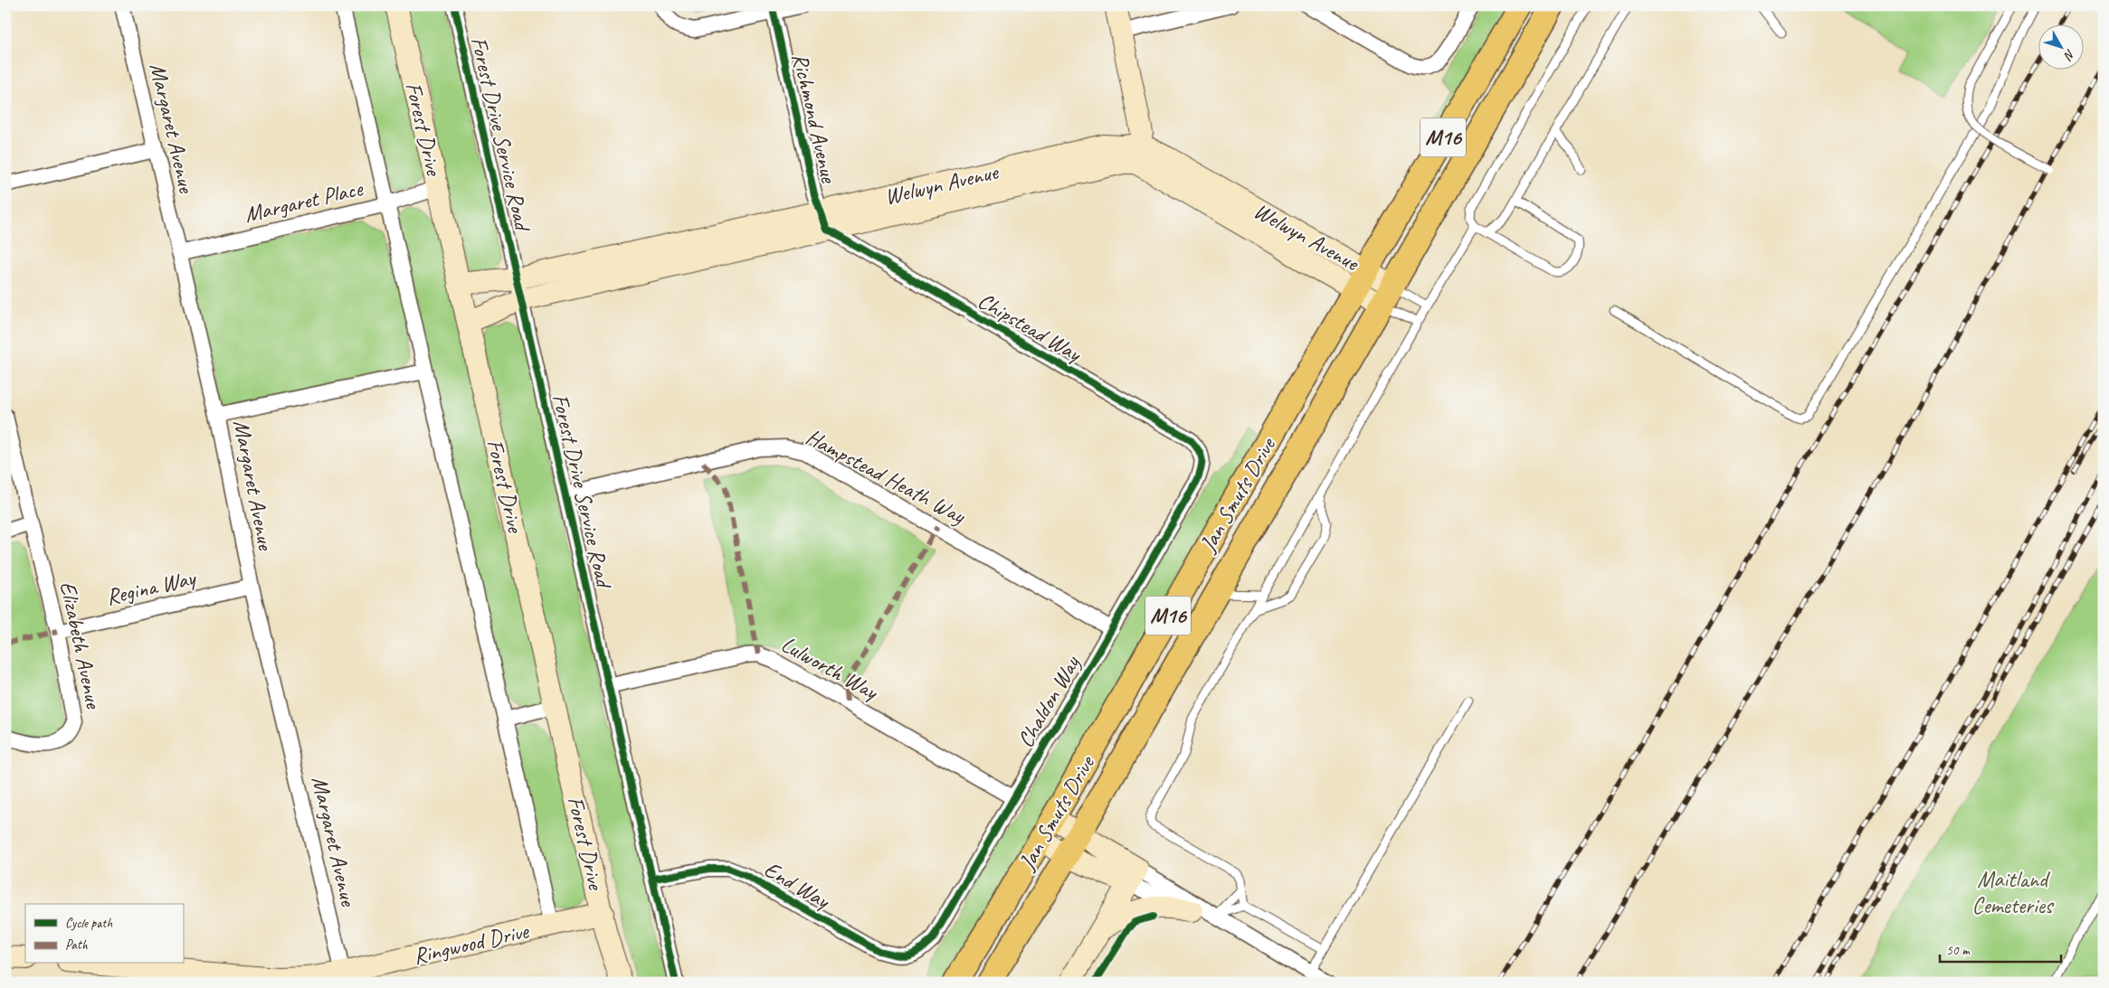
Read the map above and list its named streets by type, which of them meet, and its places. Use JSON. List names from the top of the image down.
{
  "streets": {
    "main road": ["M16", "Jan Smuts Drive"],
    "street": [
      "Richmond Avenue",
      "Margaret Avenue",
      "Forest Drive",
      "Forest Drive Service Road",
      "Welwyn Avenue",
      "Margaret Place",
      "Chipstead Way",
      "Hampstead Heath Way",
      "Regina Way",
      "Elizabeth Avenue",
      "Lulworth Way",
      "Chaldon Way",
      "End Way",
      "Ringwood Drive"
    ]
  },
  "crossings": [
    ["Richmond Avenue", "Welwyn Avenue"],
    ["Richmond Avenue", "Chipstead Way"],
    ["Margaret Avenue", "Margaret Place"],
    ["Margaret Avenue", "Regina Way"],
    ["Margaret Avenue", "Ringwood Drive"],
    ["Forest Drive", "Welwyn Avenue"],
    ["Forest Drive", "Margaret Place"],
    ["Forest Drive", "Ringwood Drive"],
    ["Forest Drive Service Road", "Welwyn Avenue"],
    ["Forest Drive Service Road", "Hampstead Heath Way"],
    ["Forest Drive Service Road", "Lulworth Way"],
    ["Forest Drive Service Road", "End Way"],
    ["Welwyn Avenue", "Chipstead Way"],
    ["Welwyn Avenue", "Jan Smuts Drive"],
    ["Chipstead Way", "Chaldon Way"],
    ["Hampstead Heath Way", "Chaldon Way"],
    ["Regina Way", "Elizabeth Avenue"],
    ["Lulworth Way", "Chaldon Way"],
    ["Chaldon Way", "End Way"]
  ],
  "parks": ["Maitland Cemeteries"],
  "legend": ["Cycle path", "Path"],
  "scale_bar": "50 m",
  "north": "bottom right"
}
